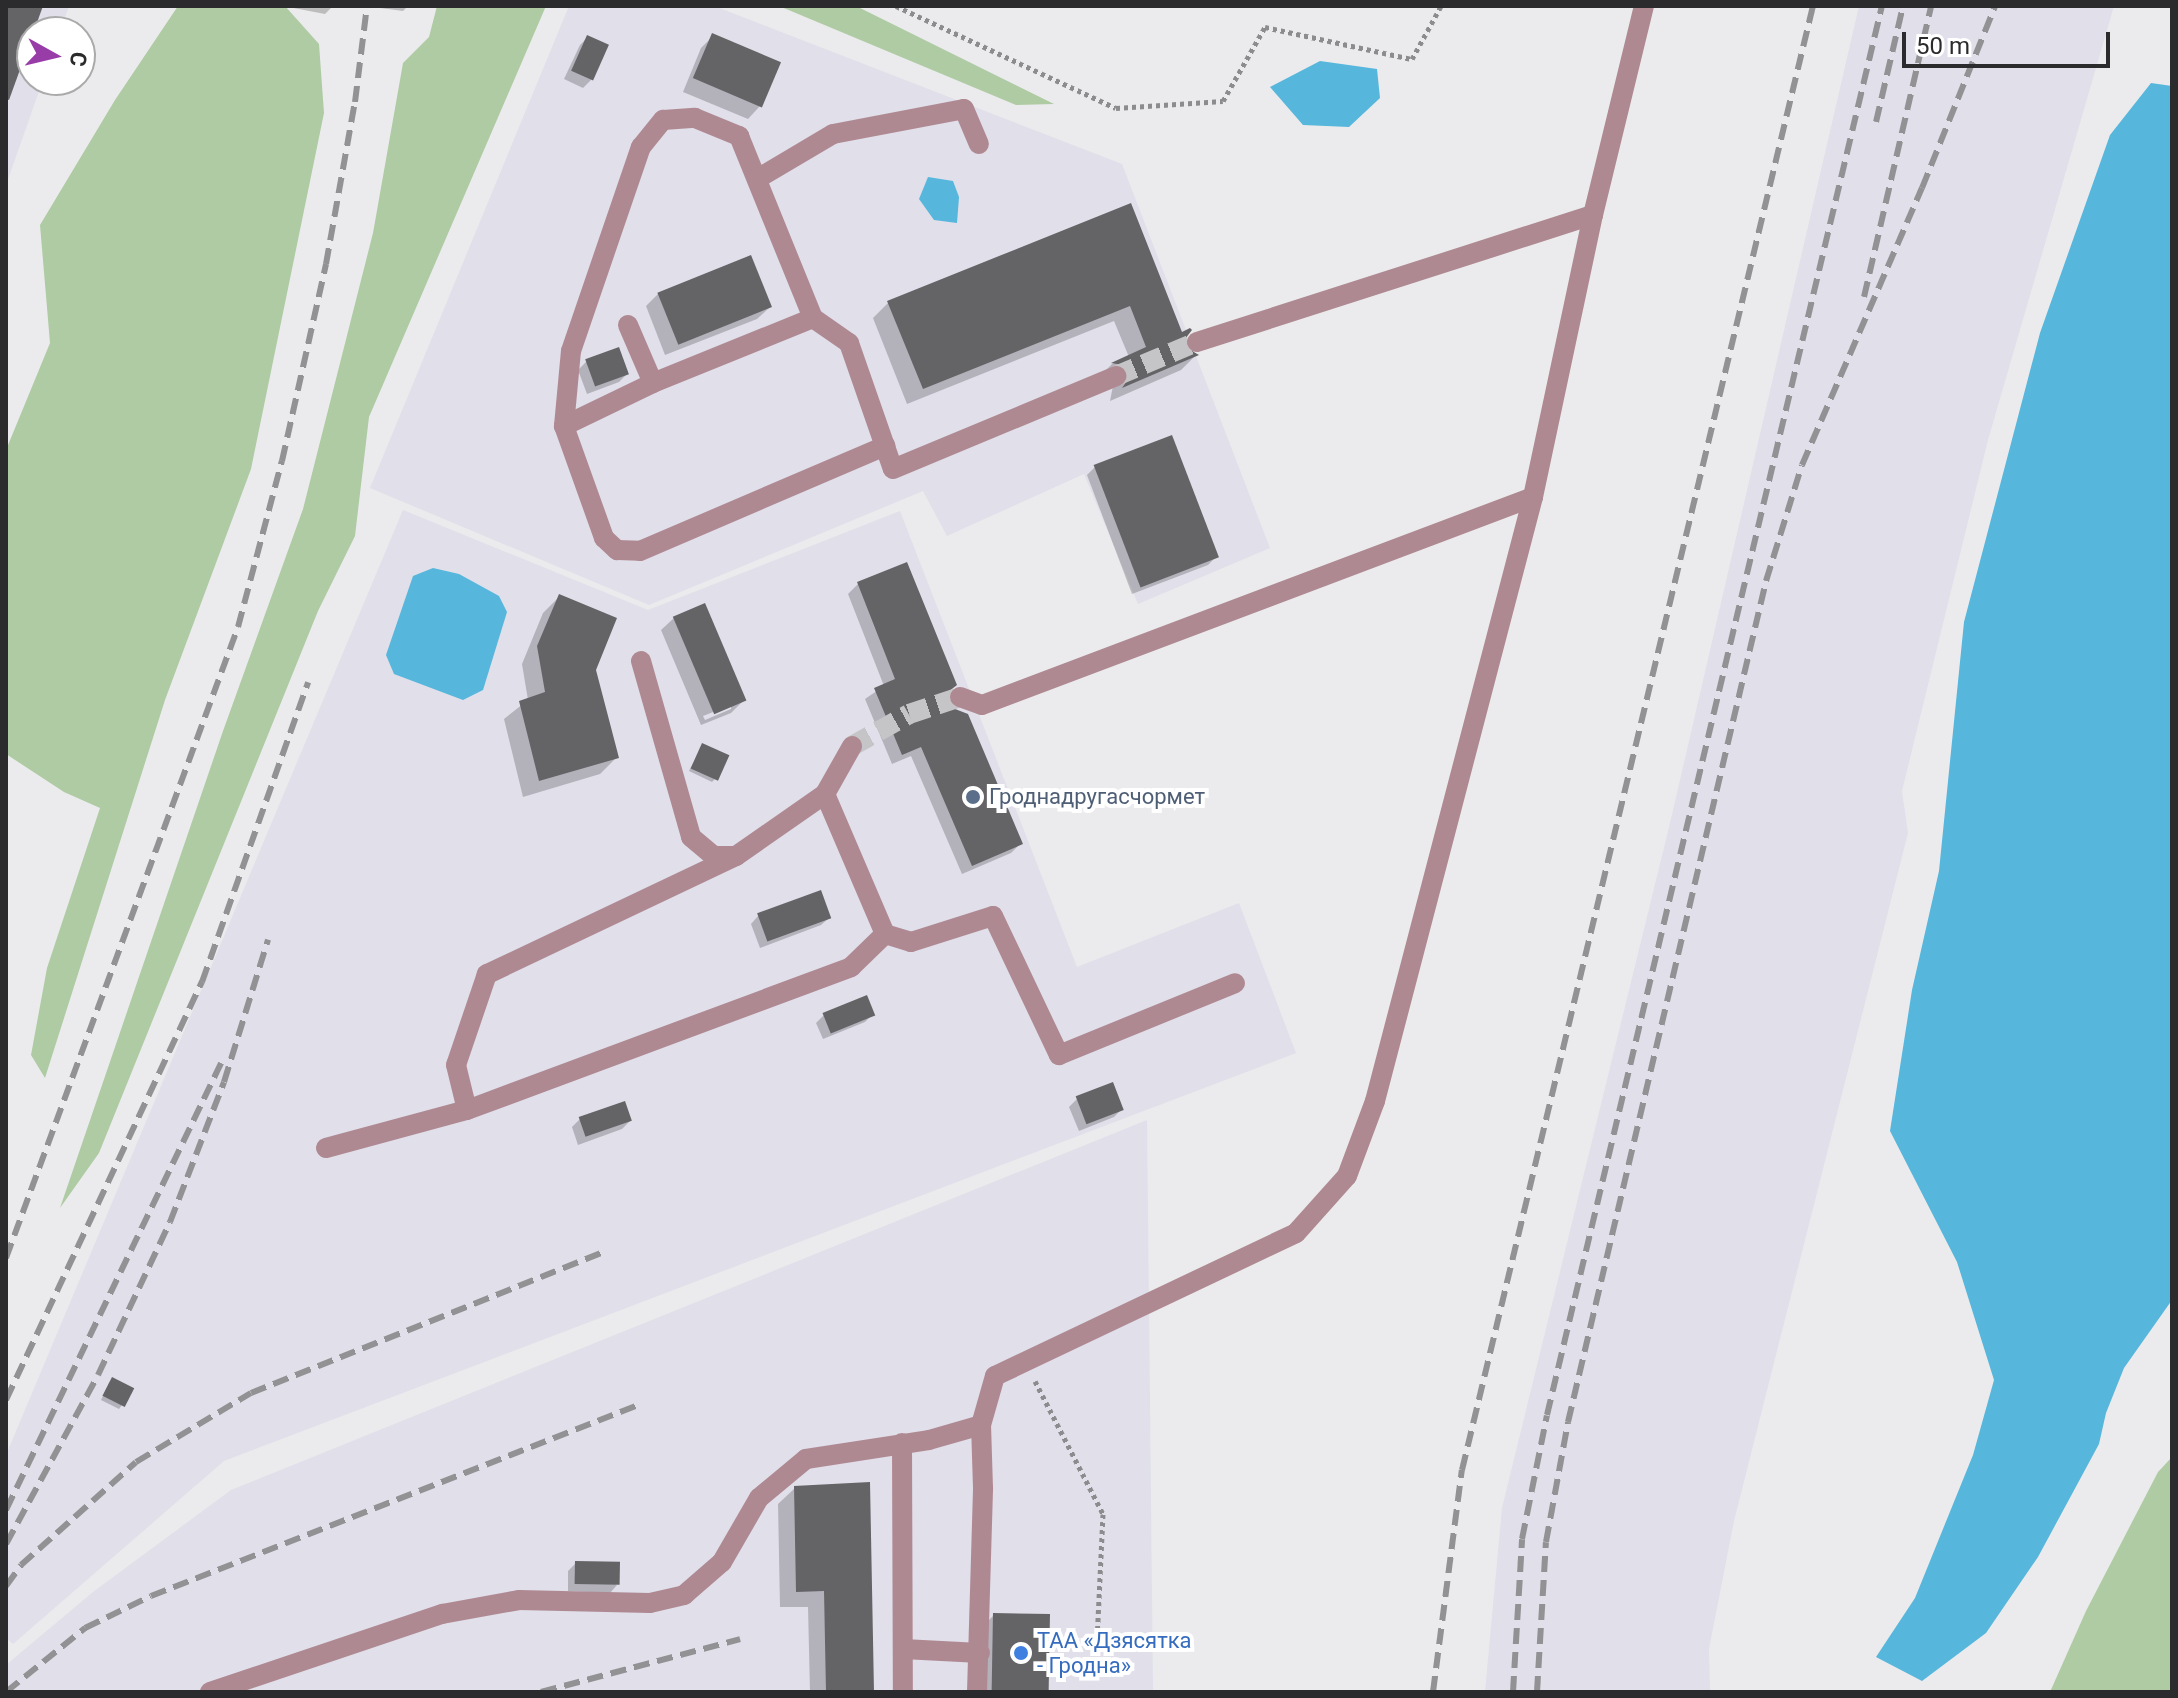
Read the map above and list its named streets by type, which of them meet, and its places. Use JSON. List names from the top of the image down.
{
  "places": ["Гроднадругасчормет", "ТАА «Дзясятка - Гродна»"],
  "scale_bar": "50 m",
  "north": "right"
}
